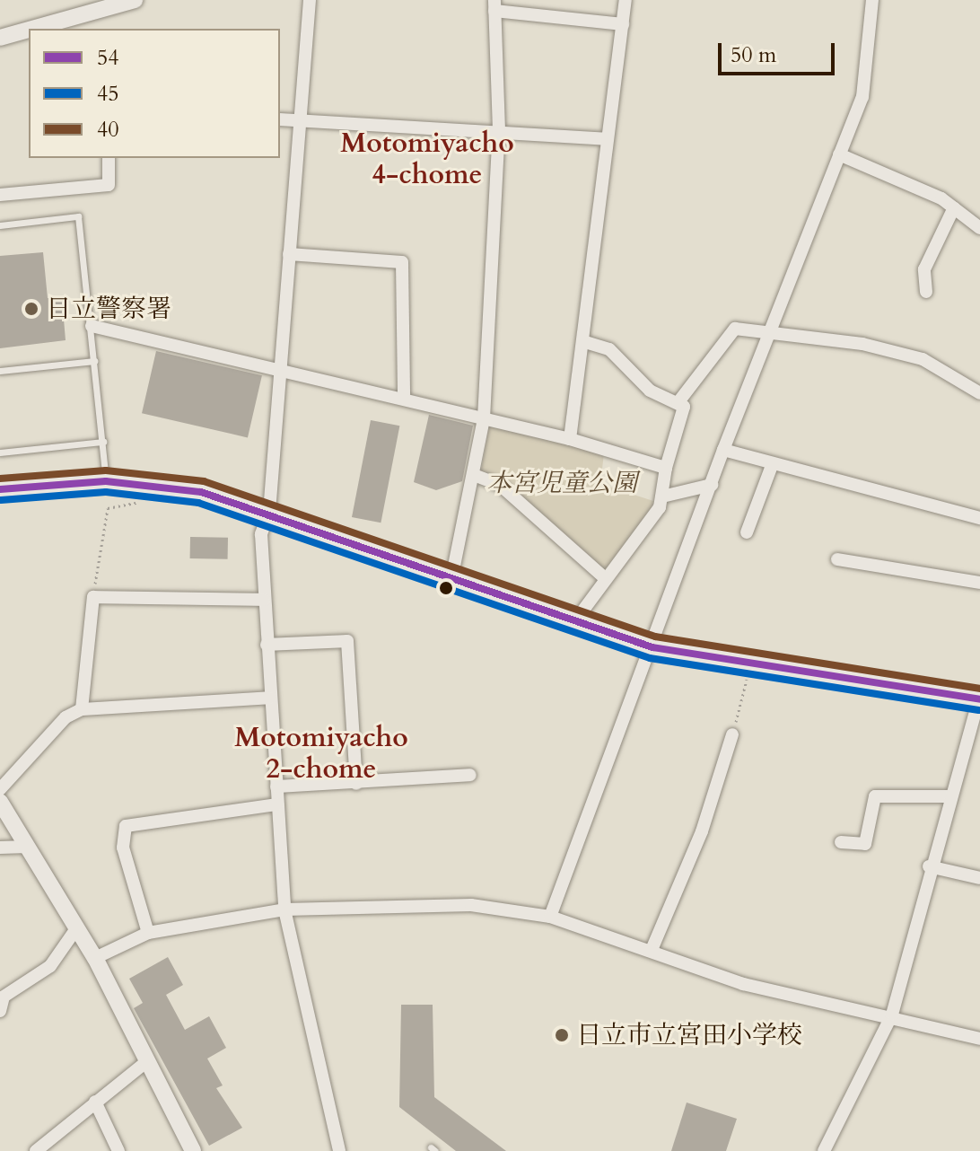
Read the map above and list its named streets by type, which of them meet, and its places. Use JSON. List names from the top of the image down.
{
  "districts": ["Motomiyacho 4-chome", "Motomiyacho 2-chome"],
  "parks": ["本宮児童公園"],
  "places": ["日立警察署", "日立市立宮田小学校"],
  "lines": ["transit line 40", "transit line 54", "transit line 45"],
  "legend": ["54", "45", "40"],
  "scale_bar": "50 m"
}
